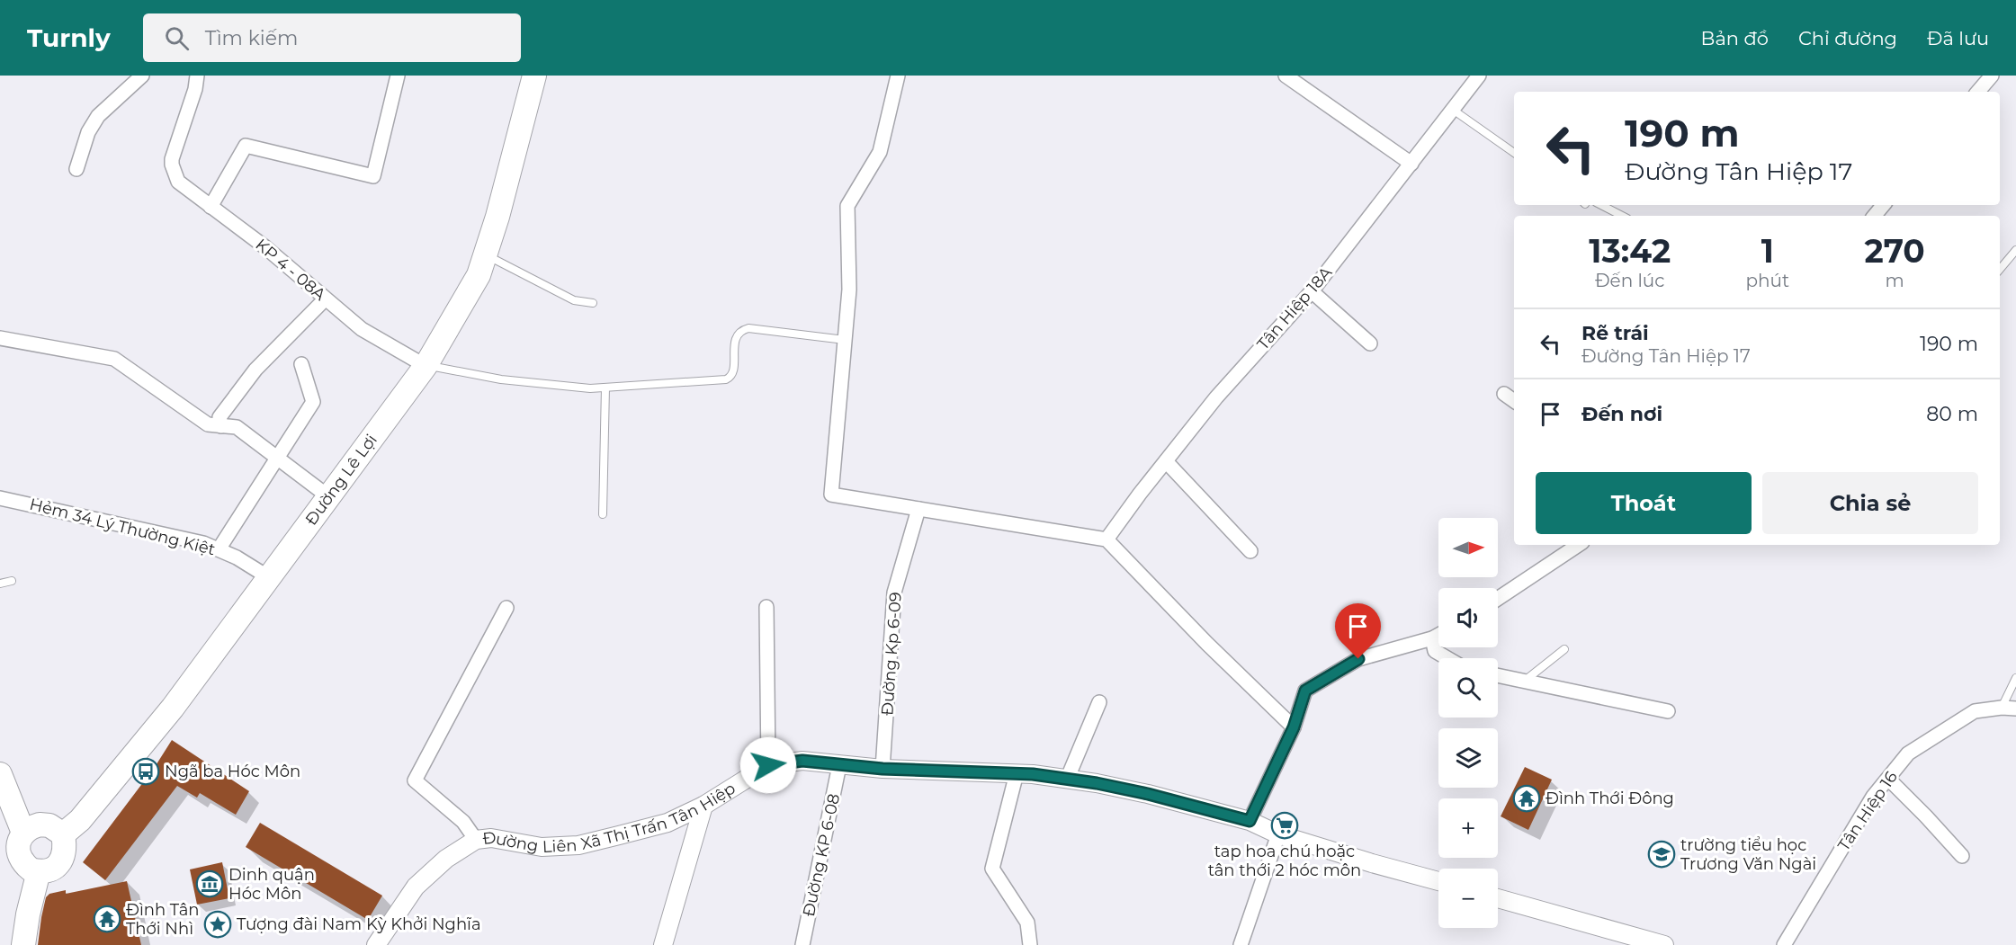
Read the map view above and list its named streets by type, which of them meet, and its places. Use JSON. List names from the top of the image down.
{
  "streets": {
    "main road": ["Đường Lê Lợi"],
    "street": [
      "KP 4 - 08A",
      "Tân Hiệp 18A",
      "Hẻm 34 Lý Thường Kiệt",
      "Đường Kp 6-09",
      "Đường Liên Xã Thị Trấn Tân Hiệp",
      "Tân Hiệp 16",
      "Đường KP 6-08"
    ]
  },
  "crossings": [
    ["KP 4 - 08A", "Đường Lê Lợi"],
    ["Đường Lê Lợi", "Hẻm 34 Lý Thường Kiệt"],
    ["Đường Kp 6-09", "Đường Liên Xã Thị Trấn Tân Hiệp"],
    ["Đường Liên Xã Thị Trấn Tân Hiệp", "Đường KP 6-08"]
  ],
  "places": {
    "bus stop": ["Ngã ba Hóc Môn"],
    "temple": ["Đình Thới Đông", "Đình Tân Thới Nhì"],
    "supermarket": ["tap hoa chú hoặc tân thới 2 hóc môn"],
    "school or university": ["trường tiểu học Trương Văn Ngài"],
    "museum": ["Dinh quận Hóc Môn"],
    "place": ["Tượng đài Nam Kỳ Khởi Nghĩa"]
  },
  "north": "right",
  "page": {
    "header": "Turnly",
    "search": "Tìm kiếm",
    "nav": ["Bản đồ", "Chỉ đường", "Đã lưu"],
    "turn": ["190 m", "Đường Tân Hiệp 17"],
    "eta": [
      "13:42",
      "Đến lúc",
      "1",
      "phút",
      "270",
      "m"
    ],
    "list": [
      {
        "name": "Rẽ trái",
        "note": "Đường Tân Hiệp 17",
        "value": "190 m"
      },
      {
        "name": "Đến nơi",
        "value": "80 m"
      }
    ],
    "buttons": ["Thoát", "Chia sẻ"],
    "map_buttons": ["+", "−"]
  }
}
